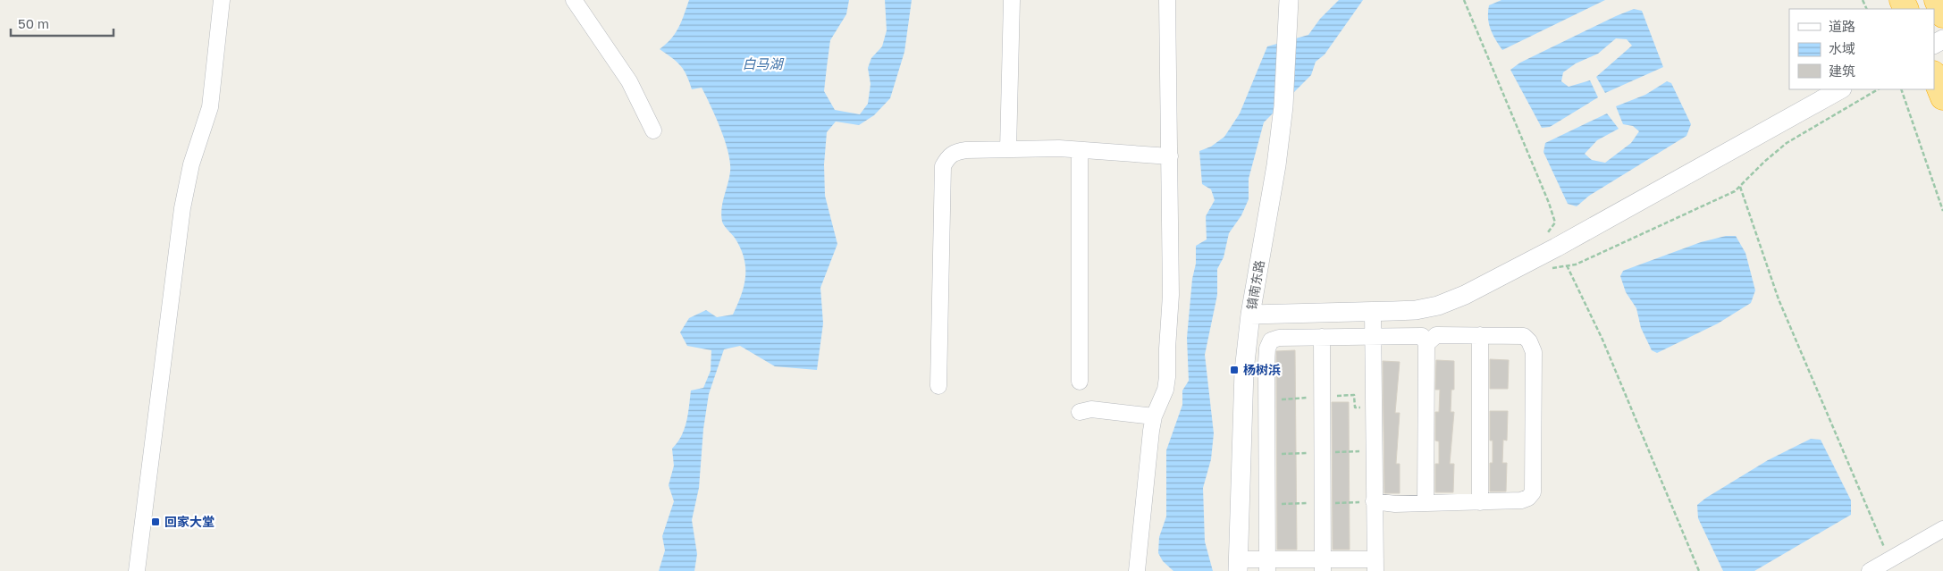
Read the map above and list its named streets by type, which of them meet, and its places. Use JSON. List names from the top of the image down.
{
  "streets": {
    "street": ["镇南东路"]
  },
  "water": ["白马湖"],
  "places": {
    "transit": ["杨树浜", "回家大堂"]
  },
  "legend": ["道路", "水域", "建筑"],
  "scale_bar": "50 m"
}
